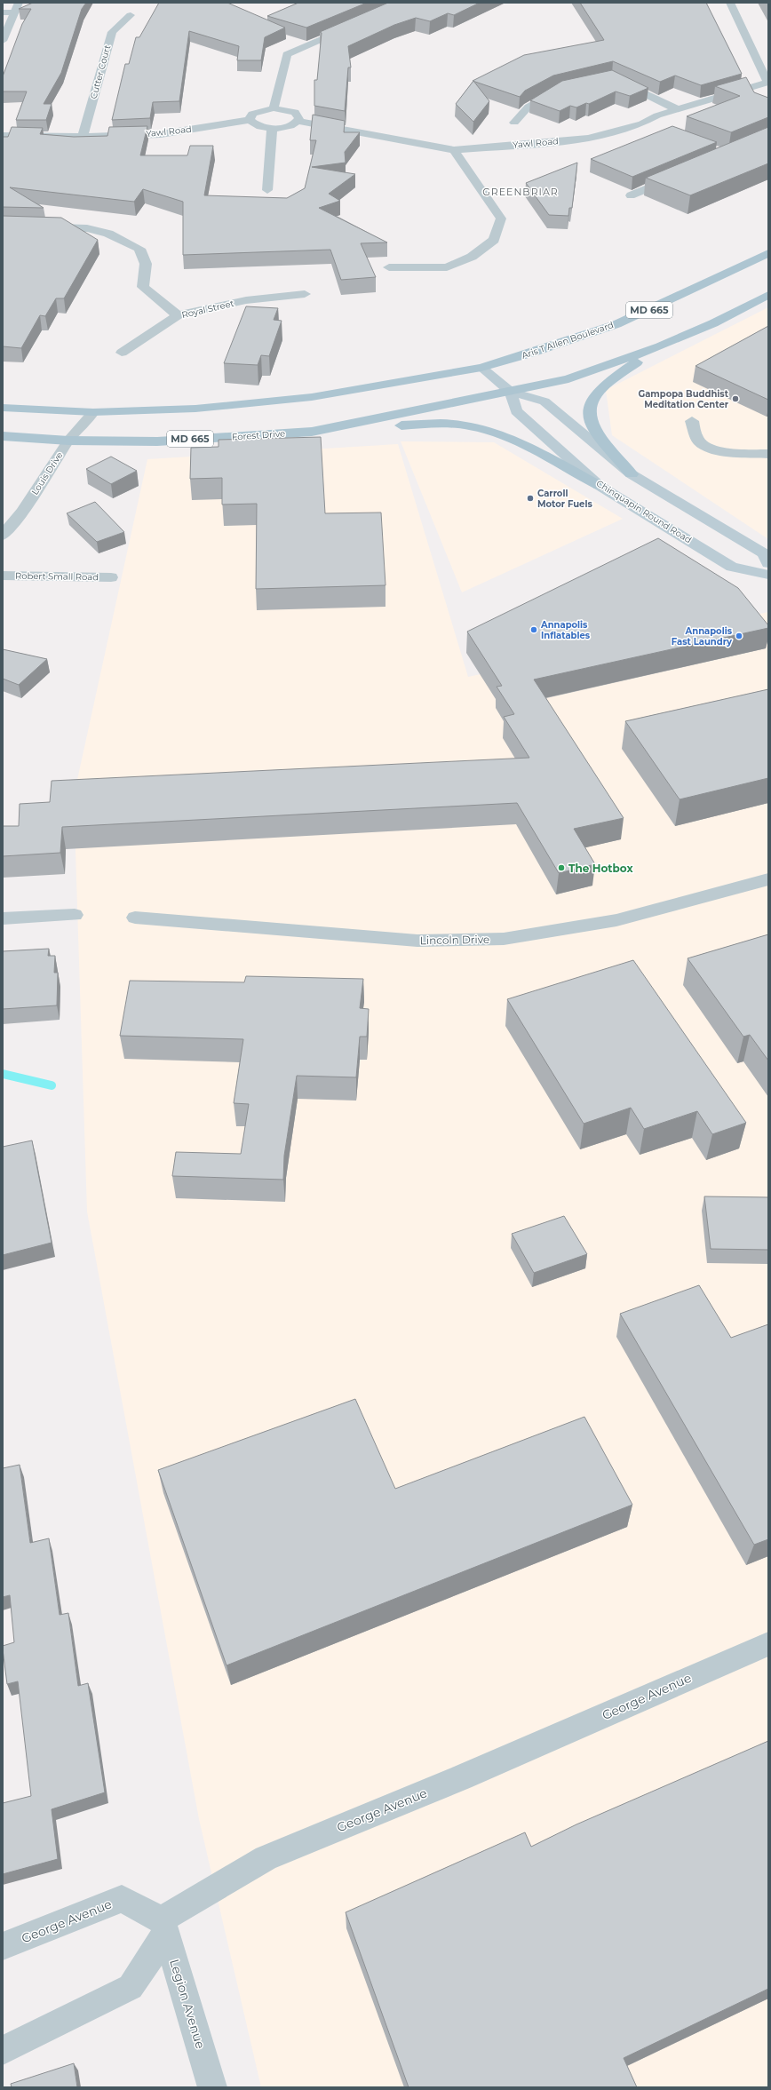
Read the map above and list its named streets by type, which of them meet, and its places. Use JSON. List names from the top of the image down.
{
  "streets": {
    "main road": [
      "MD 665",
      "Aris T Allen Boulevard",
      "Forest Drive",
      "Chinquapin Round Road"
    ],
    "street": [
      "Cutter Court",
      "Yawl Road",
      "Royal Street",
      "Louis Drive",
      "Robert Small Road",
      "Lincoln Drive",
      "George Avenue",
      "Legion Avenue"
    ]
  },
  "crossings": [
    ["Cutter Court", "Yawl Road"],
    ["MD 665", "Aris T Allen Boulevard"],
    ["MD 665", "Forest Drive"],
    ["MD 665", "Louis Drive"],
    ["MD 665", "Chinquapin Round Road"],
    ["Forest Drive", "Louis Drive"],
    ["Forest Drive", "Chinquapin Round Road"],
    ["George Avenue", "Legion Avenue"]
  ],
  "districts": ["GREENBRIAR"],
  "places": [
    "Gampopa Buddhist Meditation Center",
    "Carroll Motor Fuels",
    "Annapolis Inflatables",
    "Annapolis Fast Laundry",
    "The Hotbox"
  ]
}
